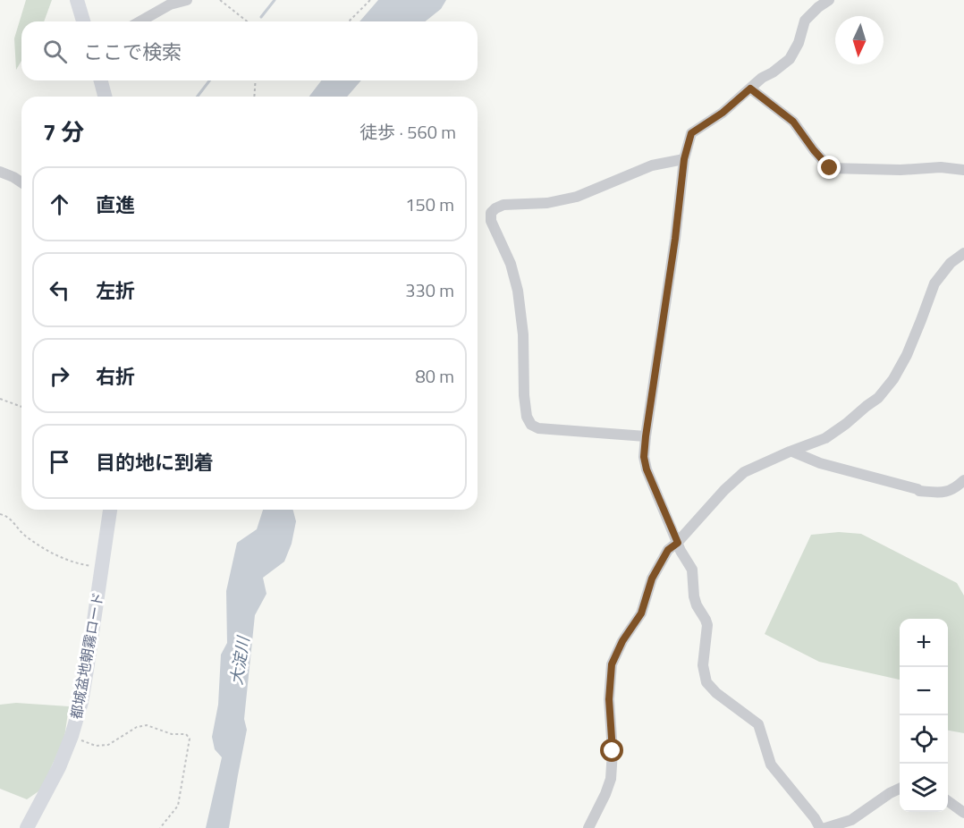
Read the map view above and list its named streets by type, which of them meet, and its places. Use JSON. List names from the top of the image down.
{
  "streets": {
    "street": ["都城盆地朝霧ロード"]
  },
  "water": ["大淀川"],
  "north": "bottom",
  "page": {
    "search": "ここで検索",
    "heading": ["7 分", "徒歩 · 560 m"],
    "list": [
      ["直進", "150 m"],
      ["左折", "330 m"],
      ["右折", "80 m"],
      "目的地に到着"
    ],
    "map_buttons": ["+", "−"]
  }
}
